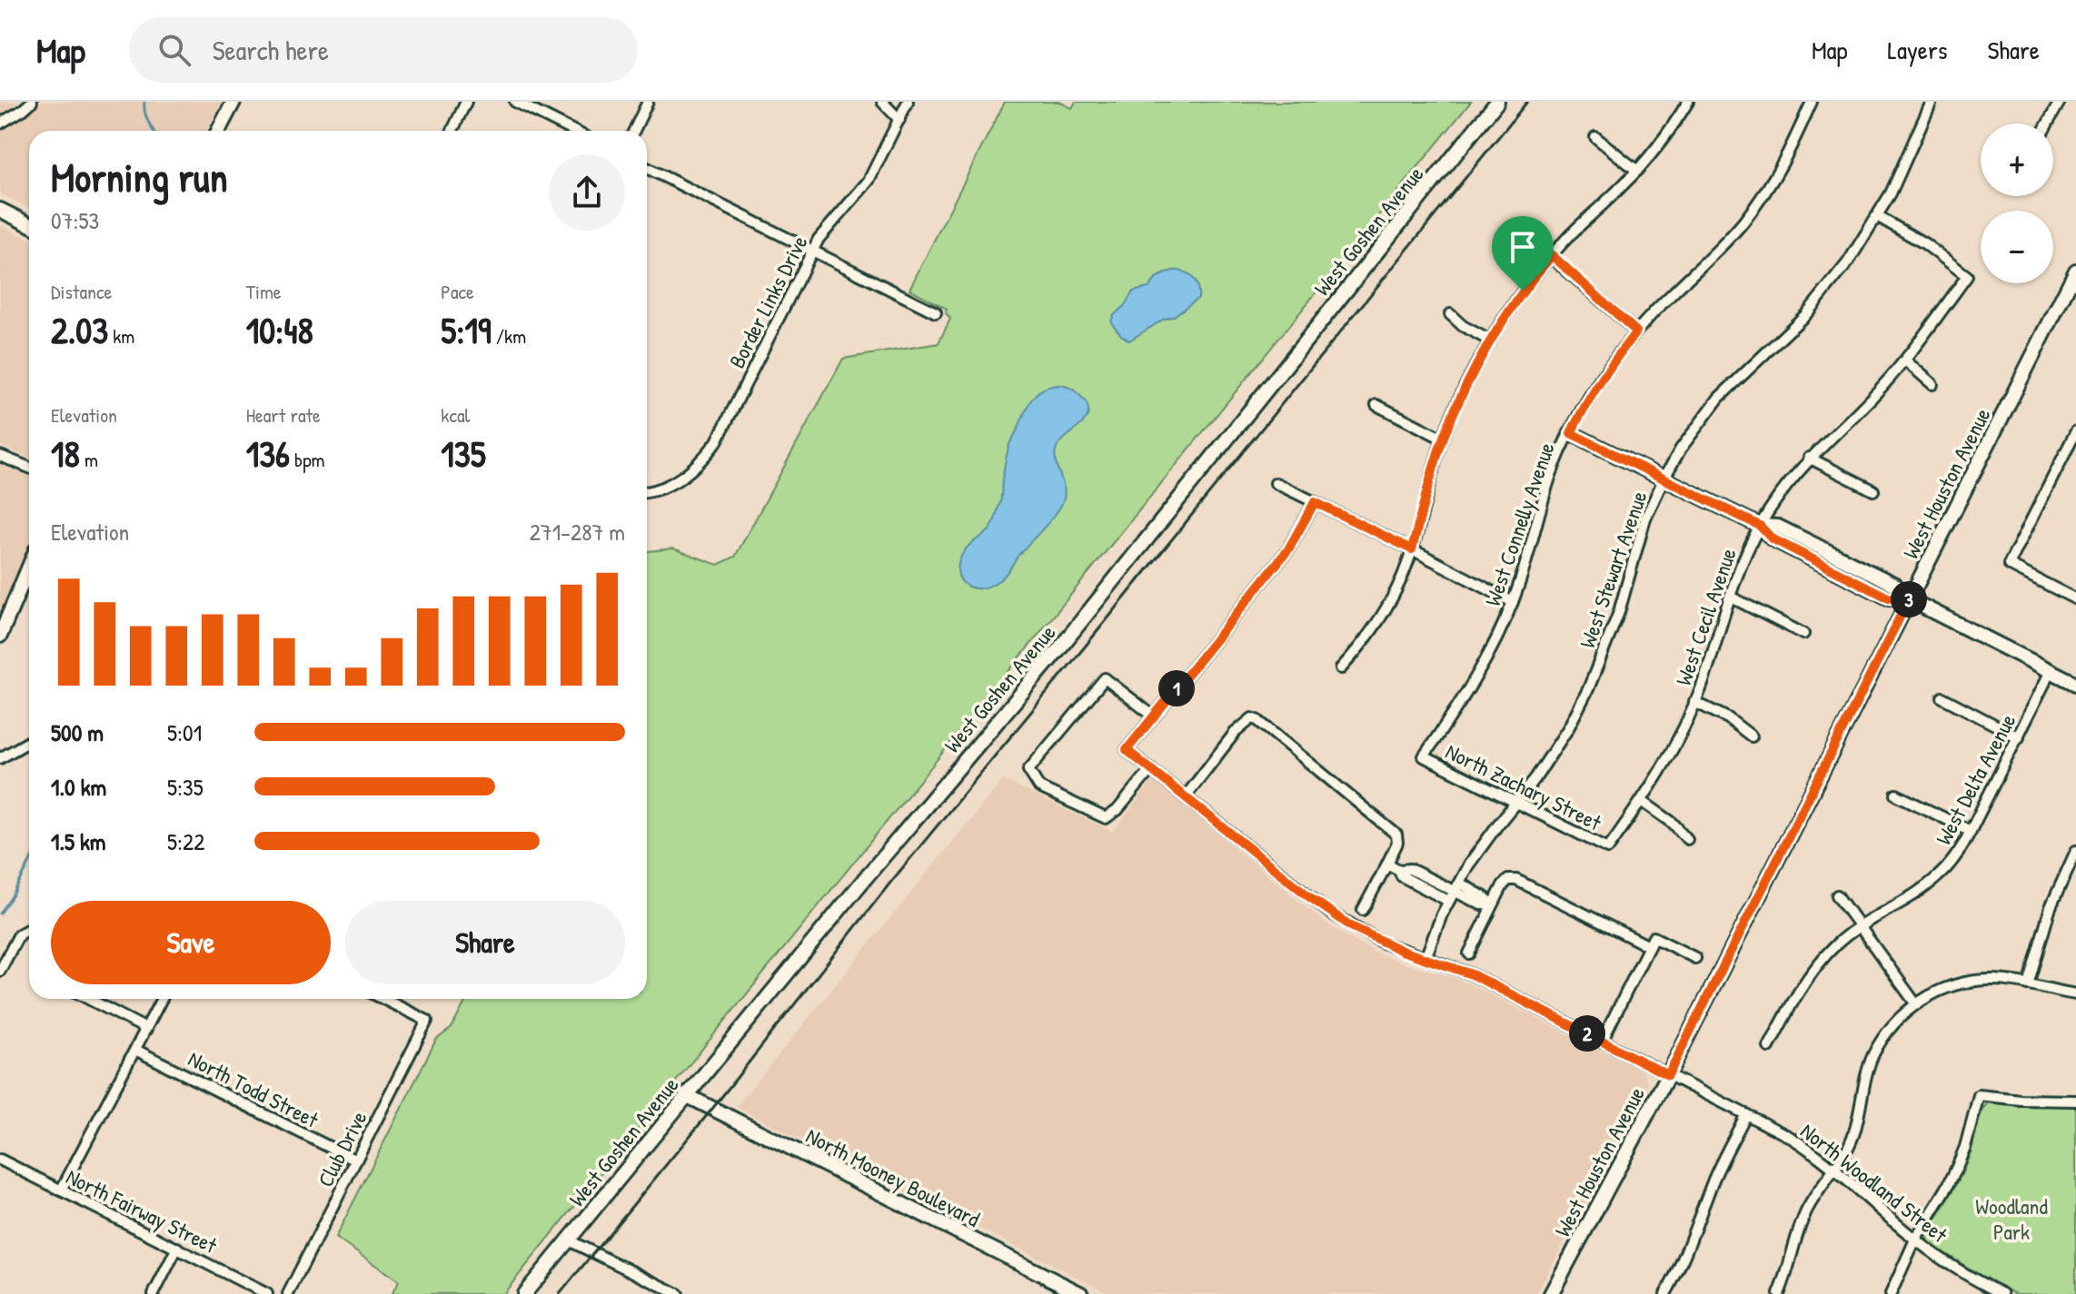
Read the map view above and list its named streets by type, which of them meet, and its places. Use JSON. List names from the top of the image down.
{
  "streets": {
    "main road": ["West Goshen Avenue", "West Houston Avenue", "North Mooney Boulevard"],
    "street": [
      "Border Links Drive",
      "West Connelly Avenue",
      "West Stewart Avenue",
      "West Cecil Avenue",
      "West Delta Avenue",
      "North Zachary Street",
      "North Todd Street",
      "Club Drive",
      "North Woodland Street",
      "North Fairway Street"
    ]
  },
  "crossings": [
    ["West Goshen Avenue", "North Mooney Boulevard"],
    ["West Houston Avenue", "North Woodland Street"],
    ["West Connelly Avenue", "North Zachary Street"],
    ["West Stewart Avenue", "West Cecil Avenue"],
    ["West Stewart Avenue", "North Zachary Street"],
    ["West Stewart Avenue", "North Woodland Street"],
    ["West Cecil Avenue", "North Zachary Street"],
    ["North Todd Street", "Club Drive"]
  ],
  "parks": ["Woodland Park"],
  "page": {
    "header": "Map",
    "search": "Search here",
    "nav": ["Map", "Layers", "Share"],
    "map_buttons": ["+", "−"],
    "heading": ["Morning run", "07:53"],
    "stats": [
      ["Distance", "2.03 km"],
      ["Time", "10:48"],
      ["Pace", "5:19 /km"],
      ["Elevation", "18 m"],
      ["Heart rate", "136 bpm"],
      ["kcal", "135"]
    ],
    "chart": ["Elevation", "271–287 m"],
    "pins": ["3", "1", "2"],
    "list": [
      {
        "name": "500 m",
        "note": "5:01"
      },
      {
        "name": "1.0 km",
        "note": "5:35"
      },
      {
        "name": "1.5 km",
        "note": "5:22"
      }
    ],
    "buttons": ["Save", "Share"]
  }
}
